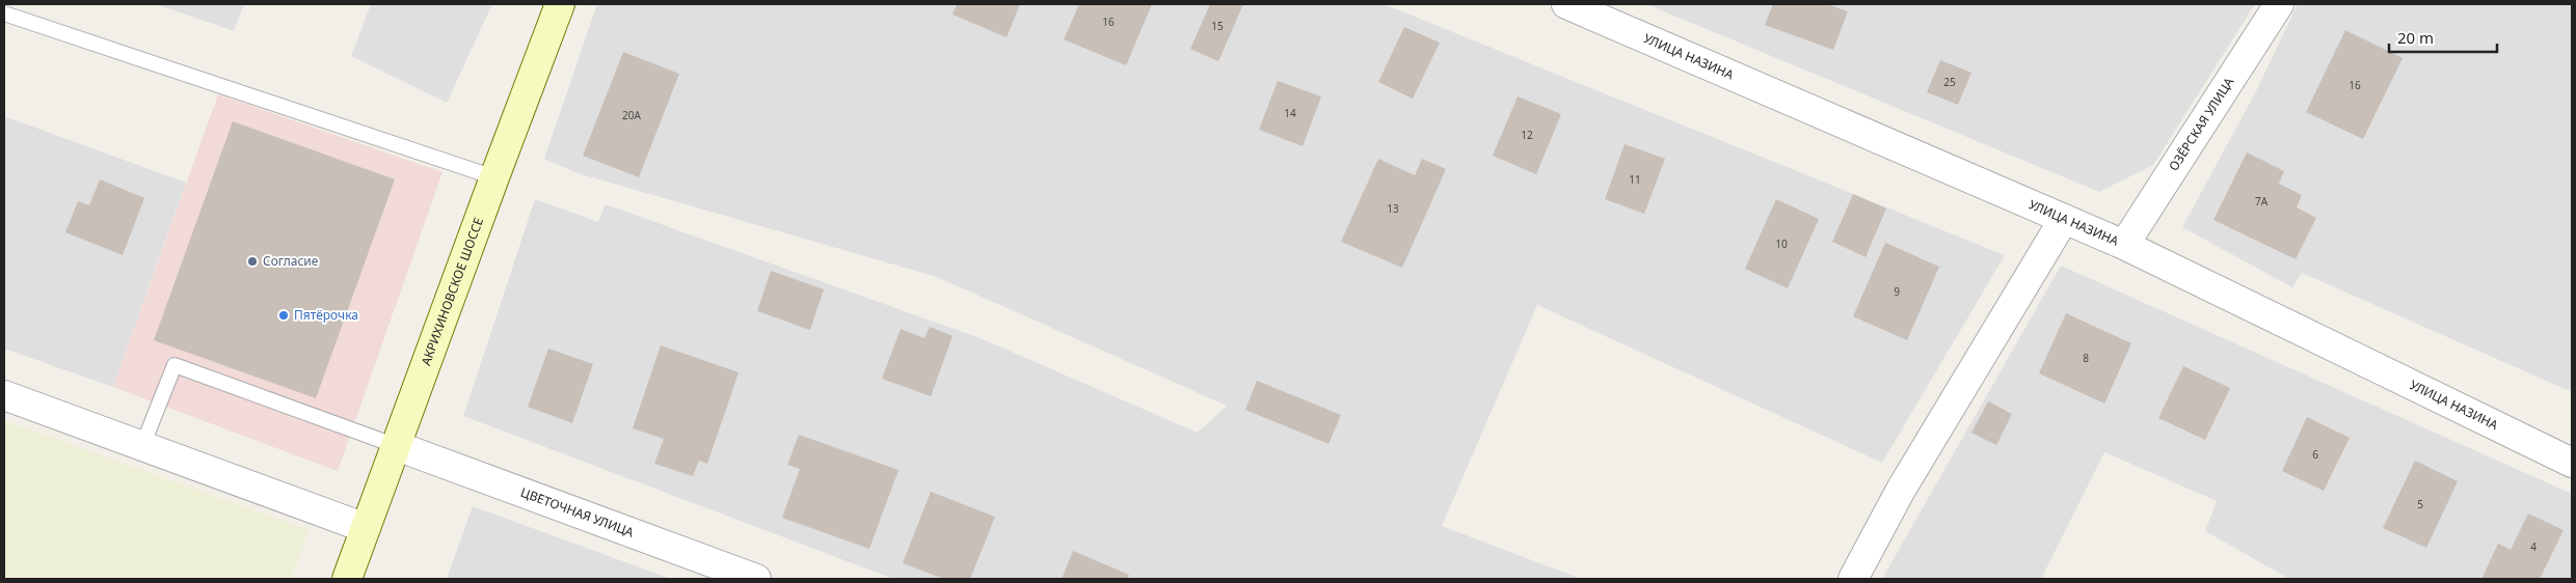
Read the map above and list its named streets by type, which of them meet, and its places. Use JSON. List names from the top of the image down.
{
  "streets": {
    "main road": ["АКРИХИНОВСКОЕ ШОССЕ"],
    "street": ["УЛИЦА НАЗИНА", "ОЗЁРСКАЯ УЛИЦА", "ЦВЕТОЧНАЯ УЛИЦА"]
  },
  "crossings": [
    ["УЛИЦА НАЗИНА", "ОЗЁРСКАЯ УЛИЦА"],
    ["АКРИХИНОВСКОЕ ШОССЕ", "ЦВЕТОЧНАЯ УЛИЦА"]
  ],
  "places": ["Согласие", "Пятёрочка"],
  "house_numbers": [
    "16",
    "15",
    "25",
    "16",
    "14",
    "20А",
    "12",
    "11",
    "7А",
    "13",
    "10",
    "9",
    "8",
    "6",
    "5",
    "4"
  ],
  "scale_bar": "20 m"
}
